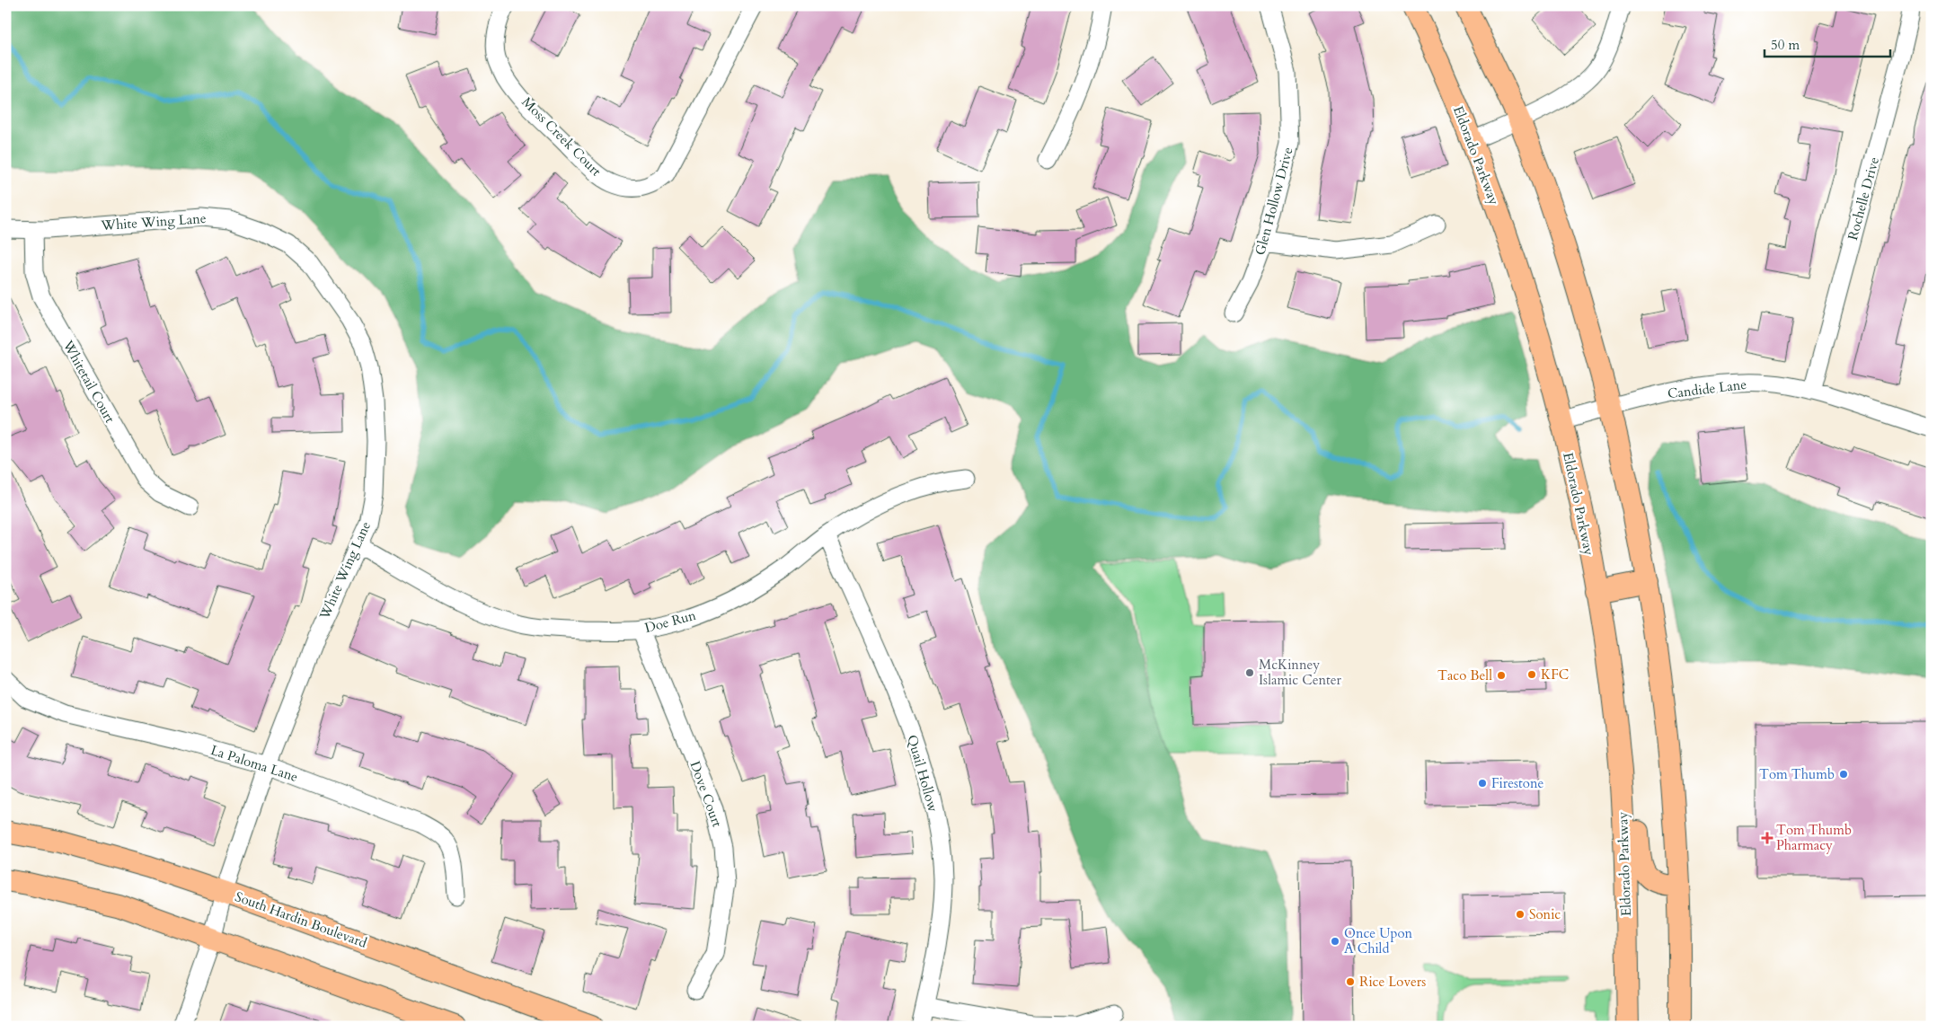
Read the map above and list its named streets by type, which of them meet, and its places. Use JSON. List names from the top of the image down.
{
  "streets": {
    "main road": ["Eldorado Parkway", "South Hardin Boulevard"],
    "street": [
      "Moss Creek Court",
      "Rochelle Drive",
      "Glen Hollow Drive",
      "White Wing Lane",
      "Whitetail Court",
      "Candide Lane",
      "Doe Run",
      "La Paloma Lane",
      "Quail Hollow",
      "Dove Court"
    ]
  },
  "crossings": [
    ["Eldorado Parkway", "Candide Lane"],
    ["Rochelle Drive", "Candide Lane"],
    ["White Wing Lane", "Whitetail Court"],
    ["White Wing Lane", "Doe Run"],
    ["White Wing Lane", "La Paloma Lane"],
    ["White Wing Lane", "South Hardin Boulevard"],
    ["Doe Run", "Quail Hollow"],
    ["Doe Run", "Dove Court"]
  ],
  "places": {
    "other": [
      "McKinney Islamic Center",
      "KFC",
      "Taco Bell",
      "Tom Thumb",
      "Firestone",
      "Sonic",
      "Once Upon A Child",
      "Rice Lovers"
    ],
    "health": ["Tom Thumb Pharmacy"]
  },
  "scale_bar": "50 m"
}
